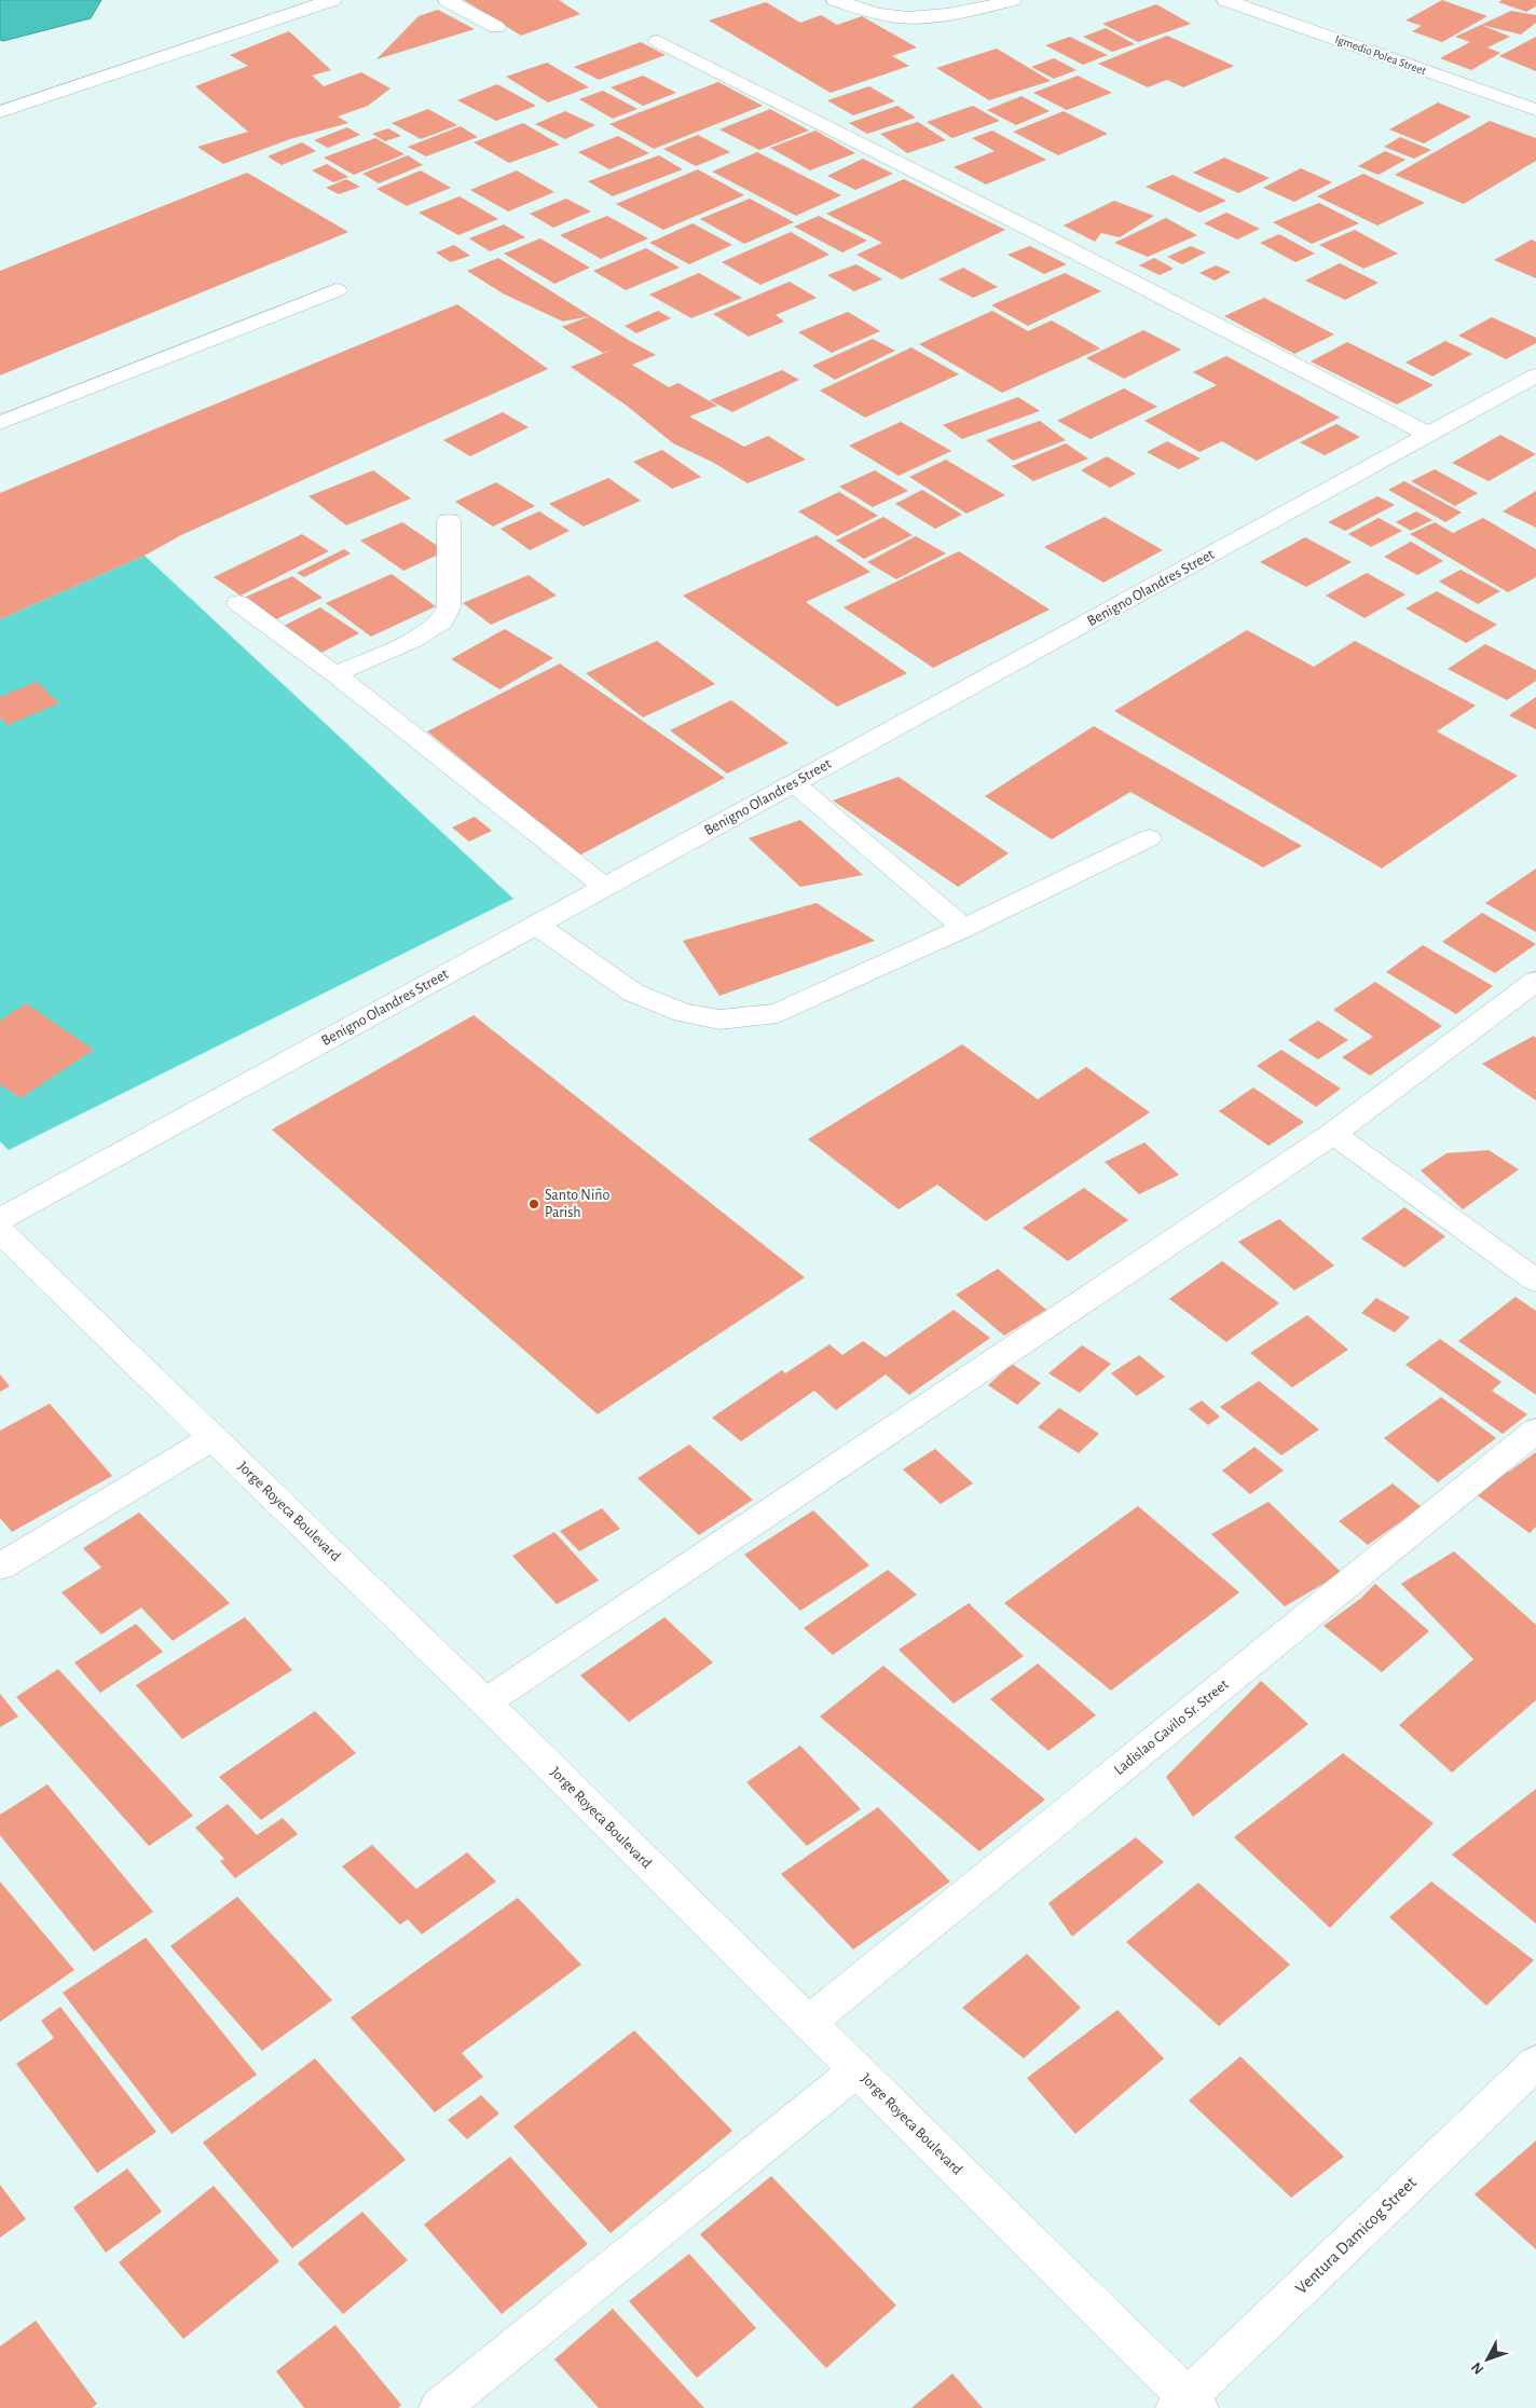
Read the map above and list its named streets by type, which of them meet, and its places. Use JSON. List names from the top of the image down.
{
  "streets": {
    "street": [
      "Igmedio Polea Street",
      "Benigno Olandres Street",
      "Jorge Royeca Boulevard",
      "Ladislao Gavilo Sr. Street",
      "Ventura Damicog Street"
    ]
  },
  "crossings": [
    ["Jorge Royeca Boulevard", "Ladislao Gavilo Sr. Street"],
    ["Jorge Royeca Boulevard", "Ventura Damicog Street"]
  ],
  "places": ["Santo Niño Parish"],
  "north": "bottom left"
}
